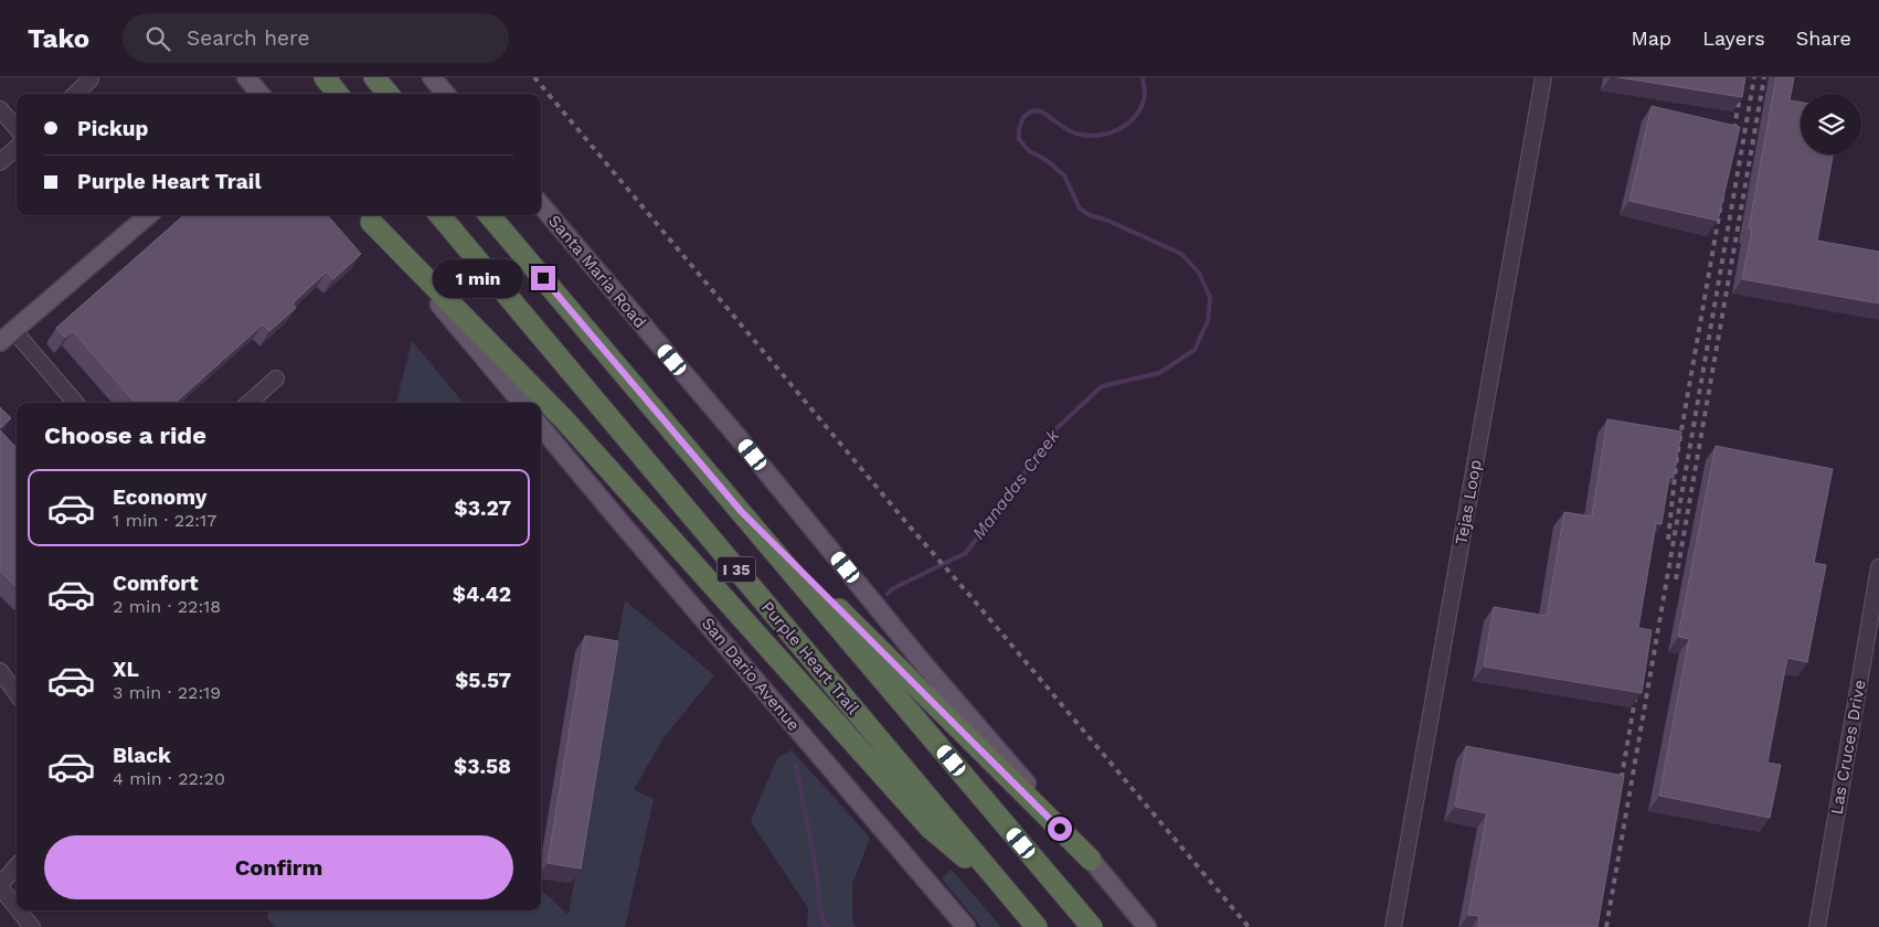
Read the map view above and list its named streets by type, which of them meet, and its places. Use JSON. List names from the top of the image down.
{
  "streets": {
    "highway": ["I 35", "Purple Heart Trail"],
    "main road": ["Santa Maria Road", "San Dario Avenue"],
    "street": ["Tejas Loop", "Las Cruces Drive"]
  },
  "water": ["Manadas Creek"],
  "page": {
    "header": "Tako",
    "search": "Search here",
    "nav": ["Map", "Layers", "Share"],
    "banner": ["Pickup", "Purple Heart Trail"],
    "bubble": "1 min",
    "heading": "Choose a ride",
    "list": [
      {
        "name": "Economy",
        "note": "1 min · 22:17",
        "value": "$3.27"
      },
      {
        "name": "Comfort",
        "note": "2 min · 22:18",
        "value": "$4.42"
      },
      {
        "name": "XL",
        "note": "3 min · 22:19",
        "value": "$5.57"
      },
      {
        "name": "Black",
        "note": "4 min · 22:20",
        "value": "$3.58"
      }
    ],
    "buttons": "Confirm"
  }
}
